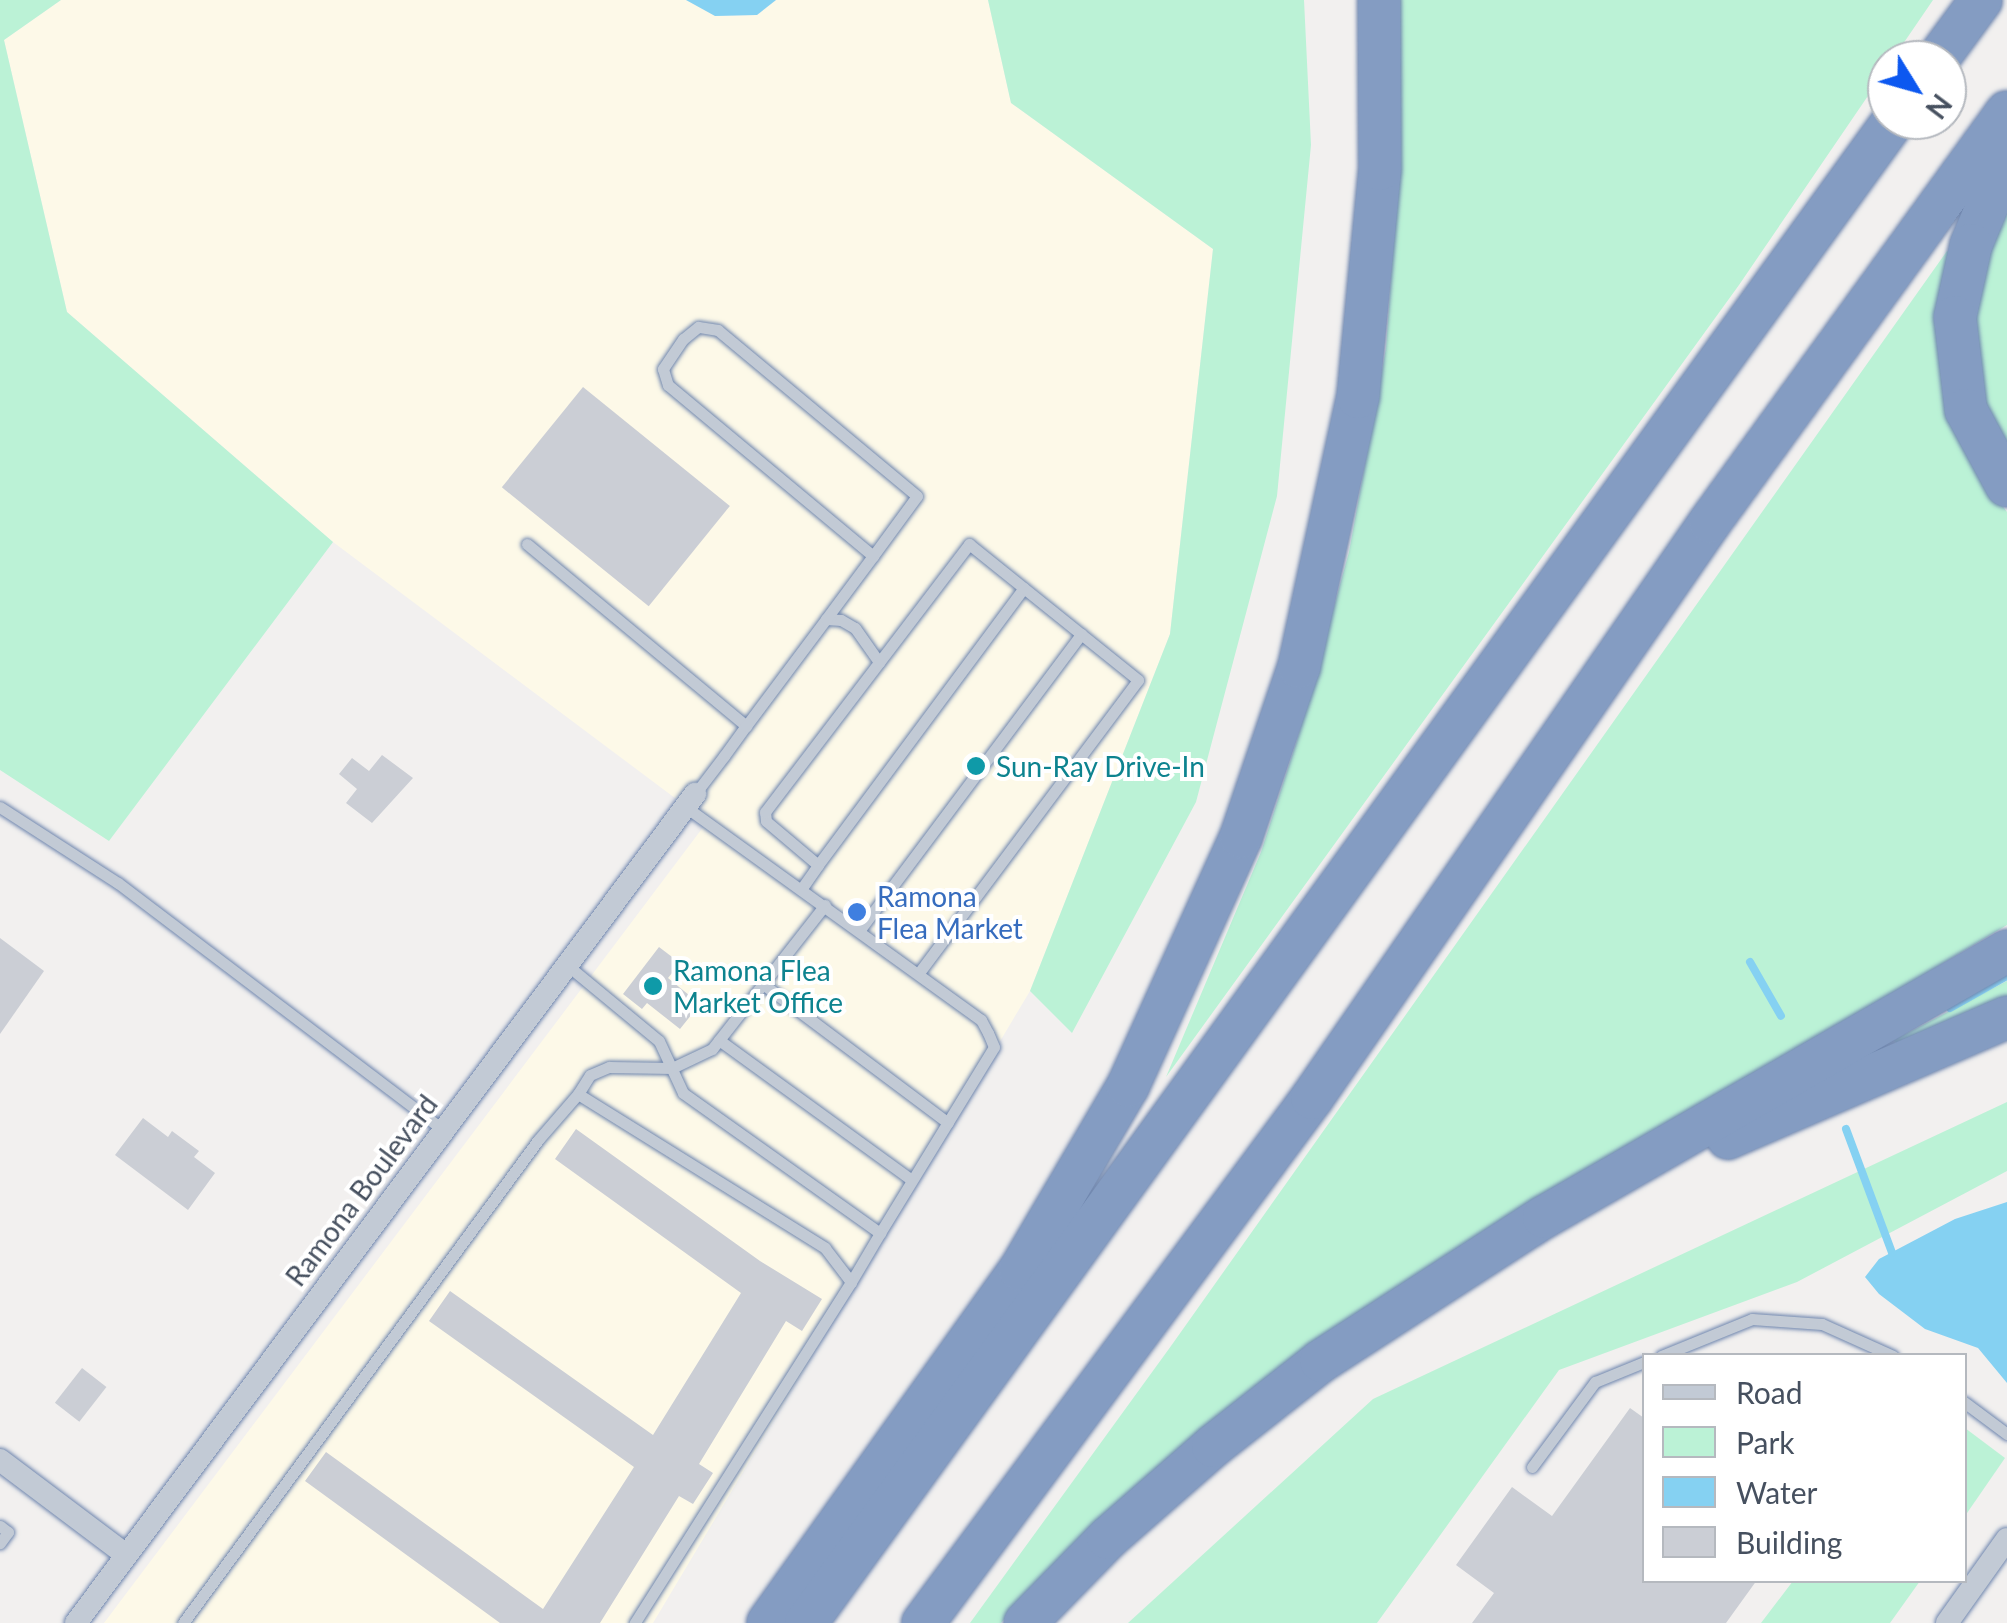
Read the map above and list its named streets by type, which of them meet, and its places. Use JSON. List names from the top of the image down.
{
  "streets": {
    "street": ["Ramona Boulevard"]
  },
  "places": ["Sun-Ray Drive-In", "Ramona Flea Market", "Ramona Flea Market Office"],
  "legend": [
    "Road",
    "Park",
    "Water",
    "Building"
  ],
  "north": "bottom right"
}
